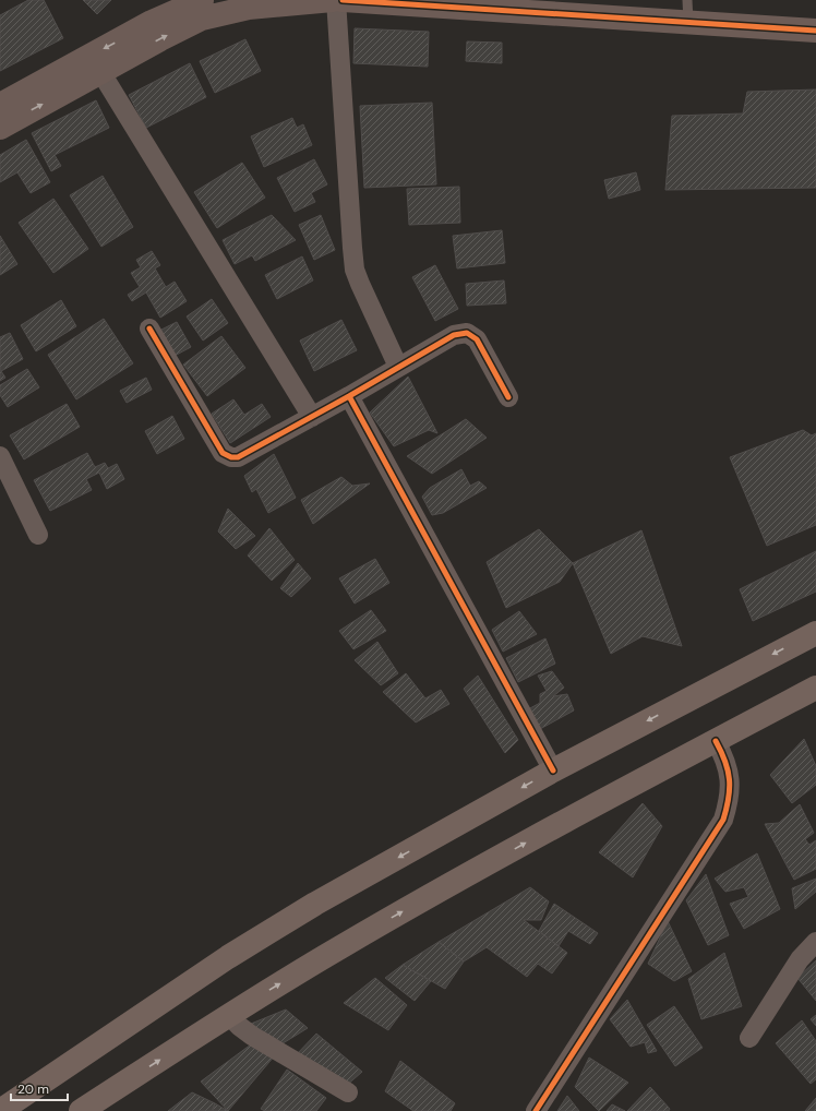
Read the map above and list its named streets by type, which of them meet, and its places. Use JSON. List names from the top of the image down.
{
  "scale_bar": "20 m"
}
